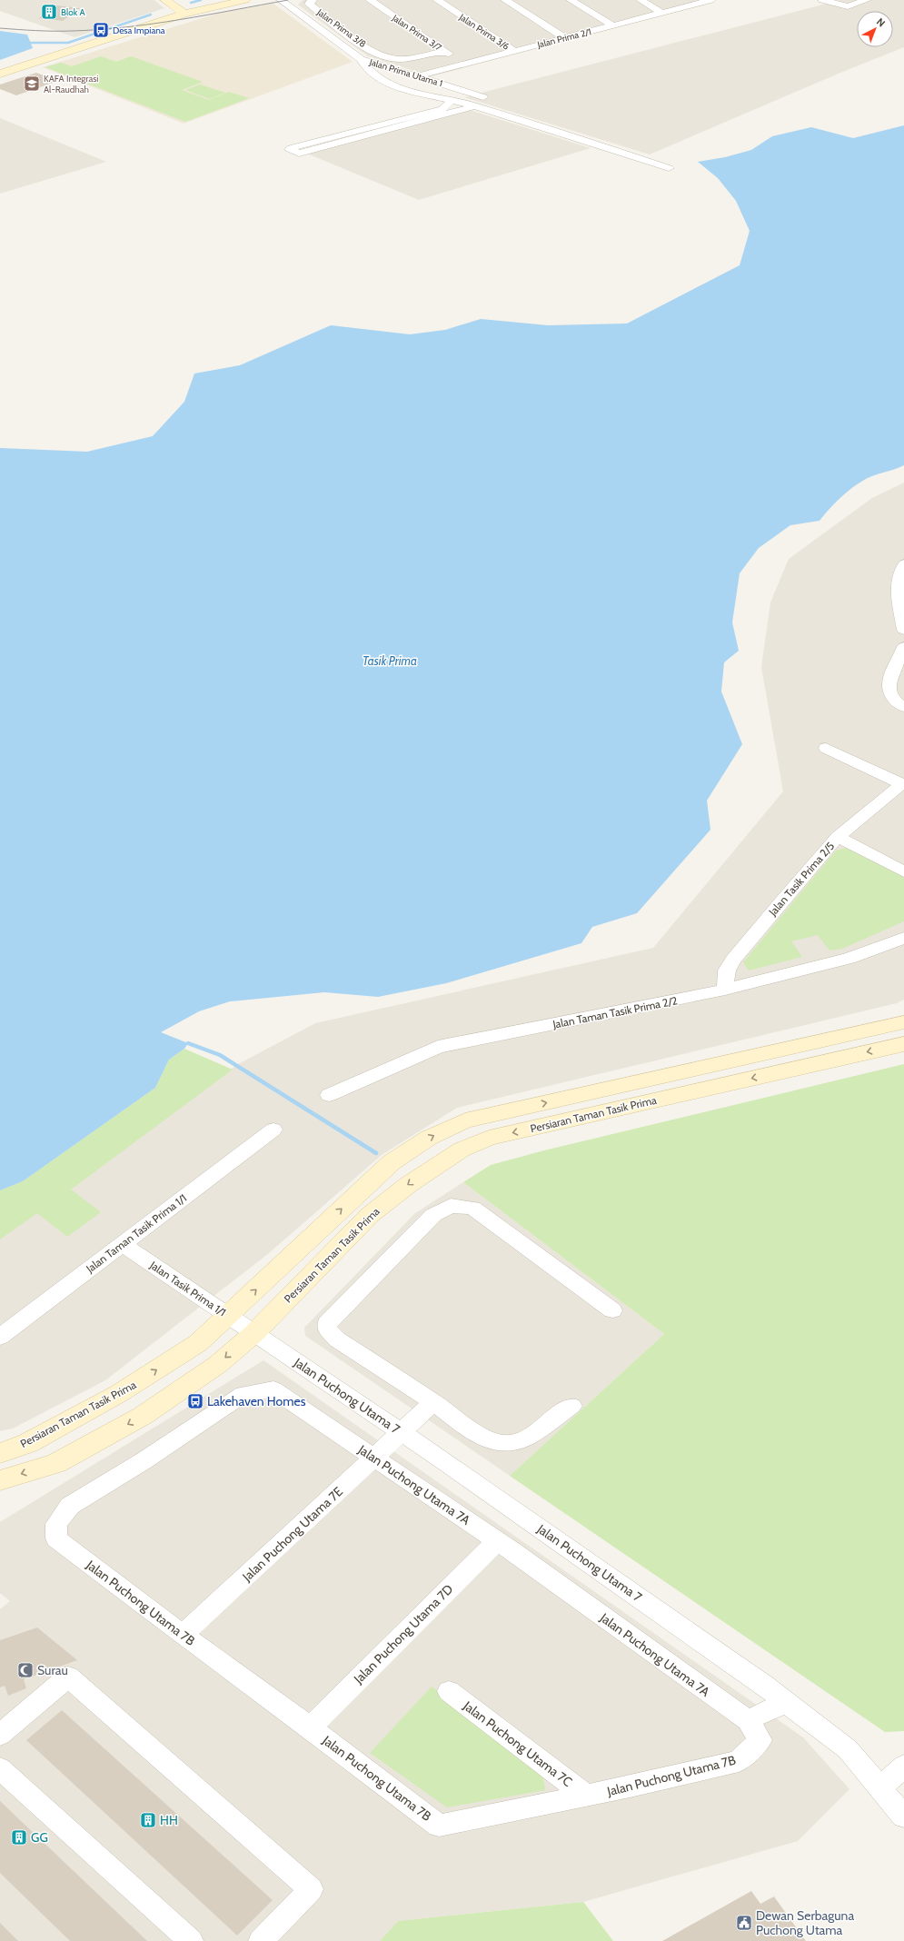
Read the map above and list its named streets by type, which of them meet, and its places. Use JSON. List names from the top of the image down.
{
  "streets": {
    "main road": ["Persiaran Taman Tasik Prima"],
    "street": [
      "Jalan Prima 3/8",
      "Jalan Prima 3/6",
      "Jalan Prima 3/7",
      "Jalan Prima 2/1",
      "Jalan Prima Utama 1",
      "Jalan Tasik Prima 2/5",
      "Jalan Taman Tasik Prima 2/2",
      "Jalan Taman Tasik Prima 1/1",
      "Jalan Tasik Prima 1/1",
      "Jalan Puchong Utama 7",
      "Jalan Puchong Utama 7A",
      "Jalan Puchong Utama 7E",
      "Jalan Puchong Utama 7B",
      "Jalan Puchong Utama 7D",
      "Jalan Puchong Utama 7C"
    ]
  },
  "crossings": [
    ["Jalan Prima 3/8", "Jalan Prima 3/7"],
    ["Jalan Prima 3/6", "Jalan Prima 2/1"],
    ["Jalan Prima 3/7", "Jalan Prima 2/1"],
    ["Jalan Prima 2/1", "Jalan Prima Utama 1"],
    ["Jalan Tasik Prima 2/5", "Jalan Taman Tasik Prima 2/2"],
    ["Persiaran Taman Tasik Prima", "Jalan Tasik Prima 1/1"],
    ["Persiaran Taman Tasik Prima", "Jalan Puchong Utama 7"],
    ["Jalan Taman Tasik Prima 1/1", "Jalan Tasik Prima 1/1"],
    ["Jalan Tasik Prima 1/1", "Jalan Puchong Utama 7"],
    ["Jalan Puchong Utama 7", "Jalan Puchong Utama 7E"],
    ["Jalan Puchong Utama 7A", "Jalan Puchong Utama 7E"],
    ["Jalan Puchong Utama 7A", "Jalan Puchong Utama 7B"],
    ["Jalan Puchong Utama 7A", "Jalan Puchong Utama 7D"],
    ["Jalan Puchong Utama 7E", "Jalan Puchong Utama 7B"],
    ["Jalan Puchong Utama 7B", "Jalan Puchong Utama 7D"],
    ["Jalan Puchong Utama 7B", "Jalan Puchong Utama 7C"]
  ],
  "water": ["Tasik Prima"],
  "places": {
    "building": ["Blok A", "HH", "GG"],
    "bus stop": ["Desa Impiana", "Lakehaven Homes"],
    "school or university": ["KAFA Integrasi Al-Raudhah"],
    "mosque": ["Surau"],
    "public building": ["Dewan Serbaguna Puchong Utama"]
  },
  "north": "top right"
}
